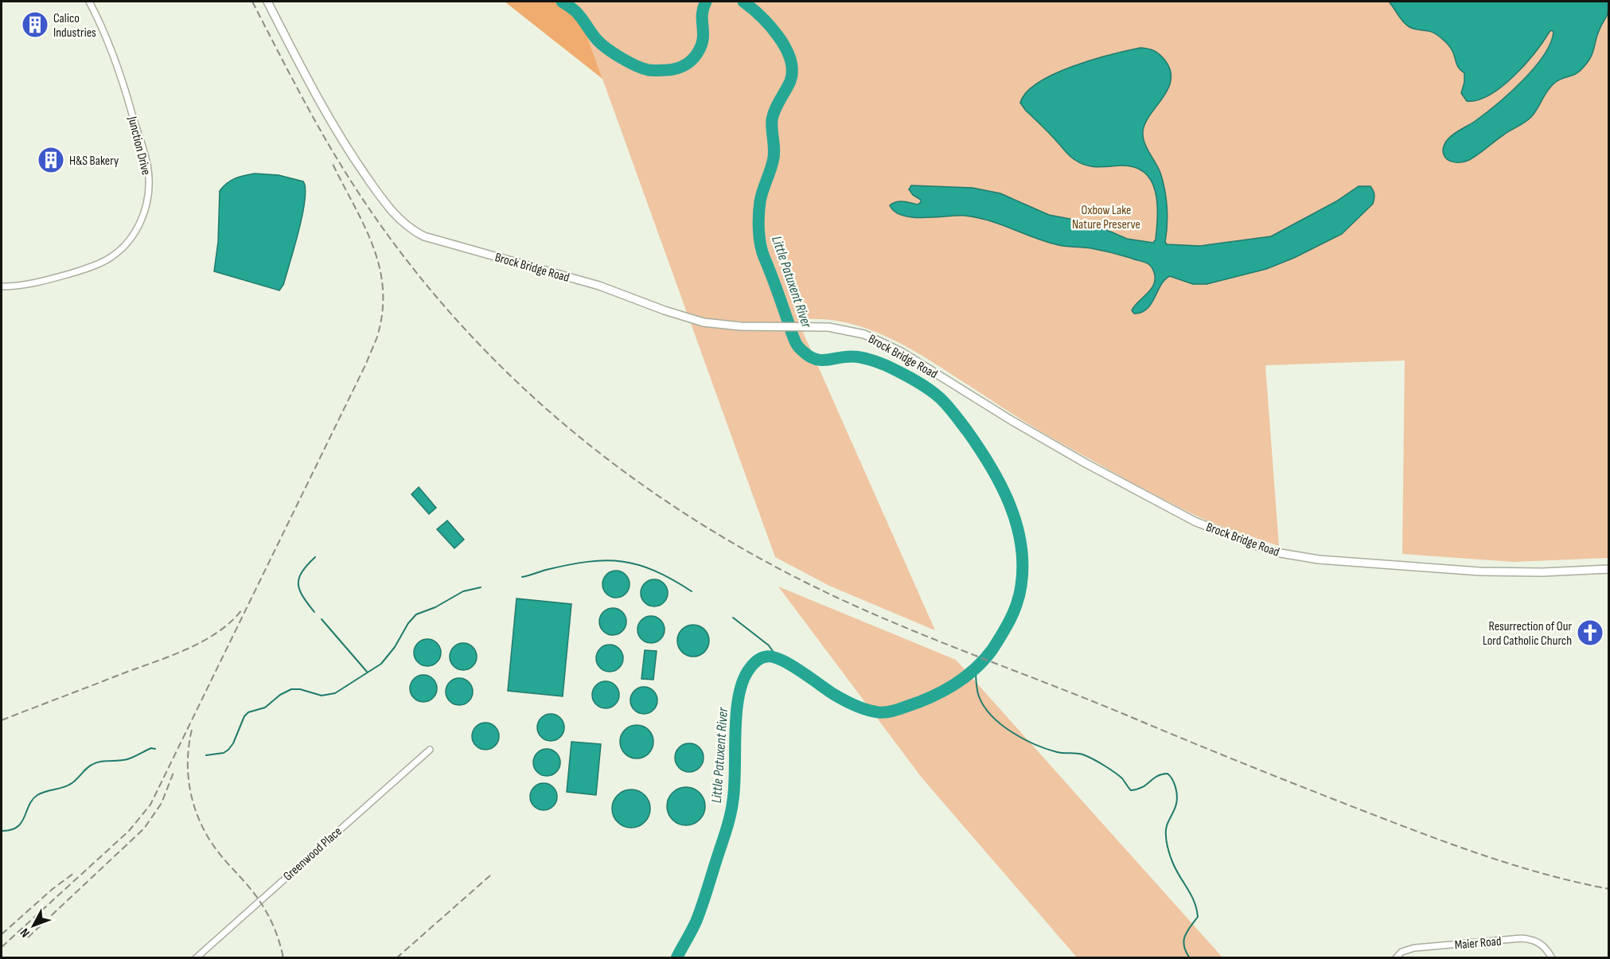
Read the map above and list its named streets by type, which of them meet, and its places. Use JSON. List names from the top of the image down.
{
  "streets": {
    "street": [
      "Junction Drive",
      "Brock Bridge Road",
      "Greenwood Place",
      "Maier Road"
    ]
  },
  "water": ["Little Patuxent River"],
  "parks": ["Oxbow Lake Nature Preserve"],
  "places": {
    "building": ["Calico Industries", "H&S Bakery"],
    "church": ["Resurrection of Our Lord Catholic Church"]
  },
  "north": "bottom left"
}
